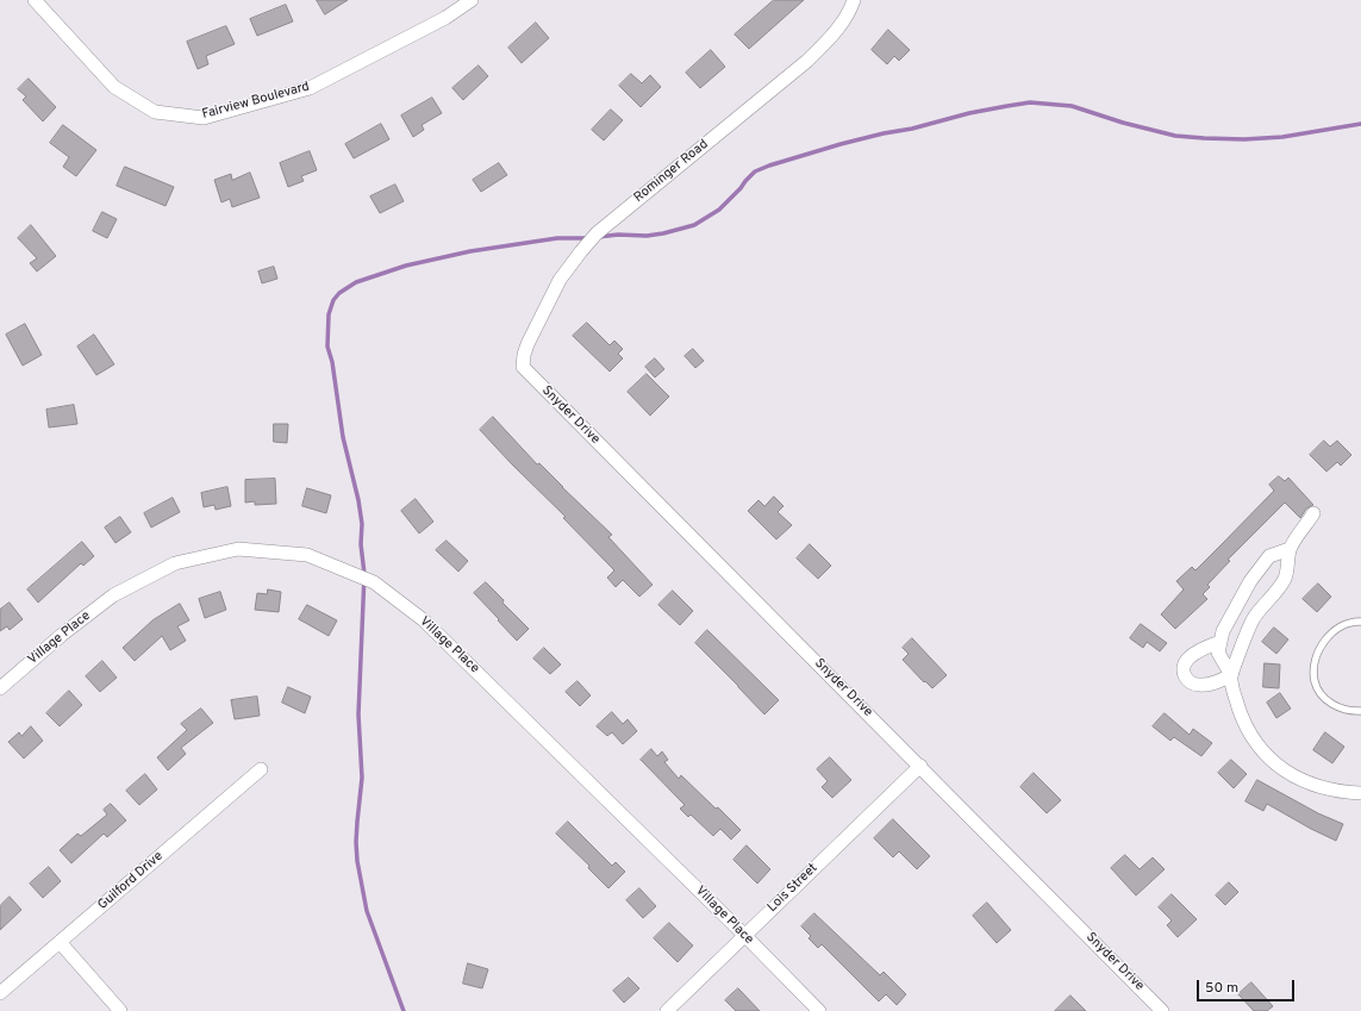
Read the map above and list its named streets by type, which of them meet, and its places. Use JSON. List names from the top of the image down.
{
  "streets": {
    "street": [
      "Fairview Boulevard",
      "Rominger Road",
      "Snyder Drive",
      "Village Place",
      "Guilford Drive",
      "Lois Street"
    ]
  },
  "crossings": [
    ["Rominger Road", "Snyder Drive"],
    ["Snyder Drive", "Lois Street"],
    ["Village Place", "Lois Street"]
  ],
  "scale_bar": "50 m"
}
